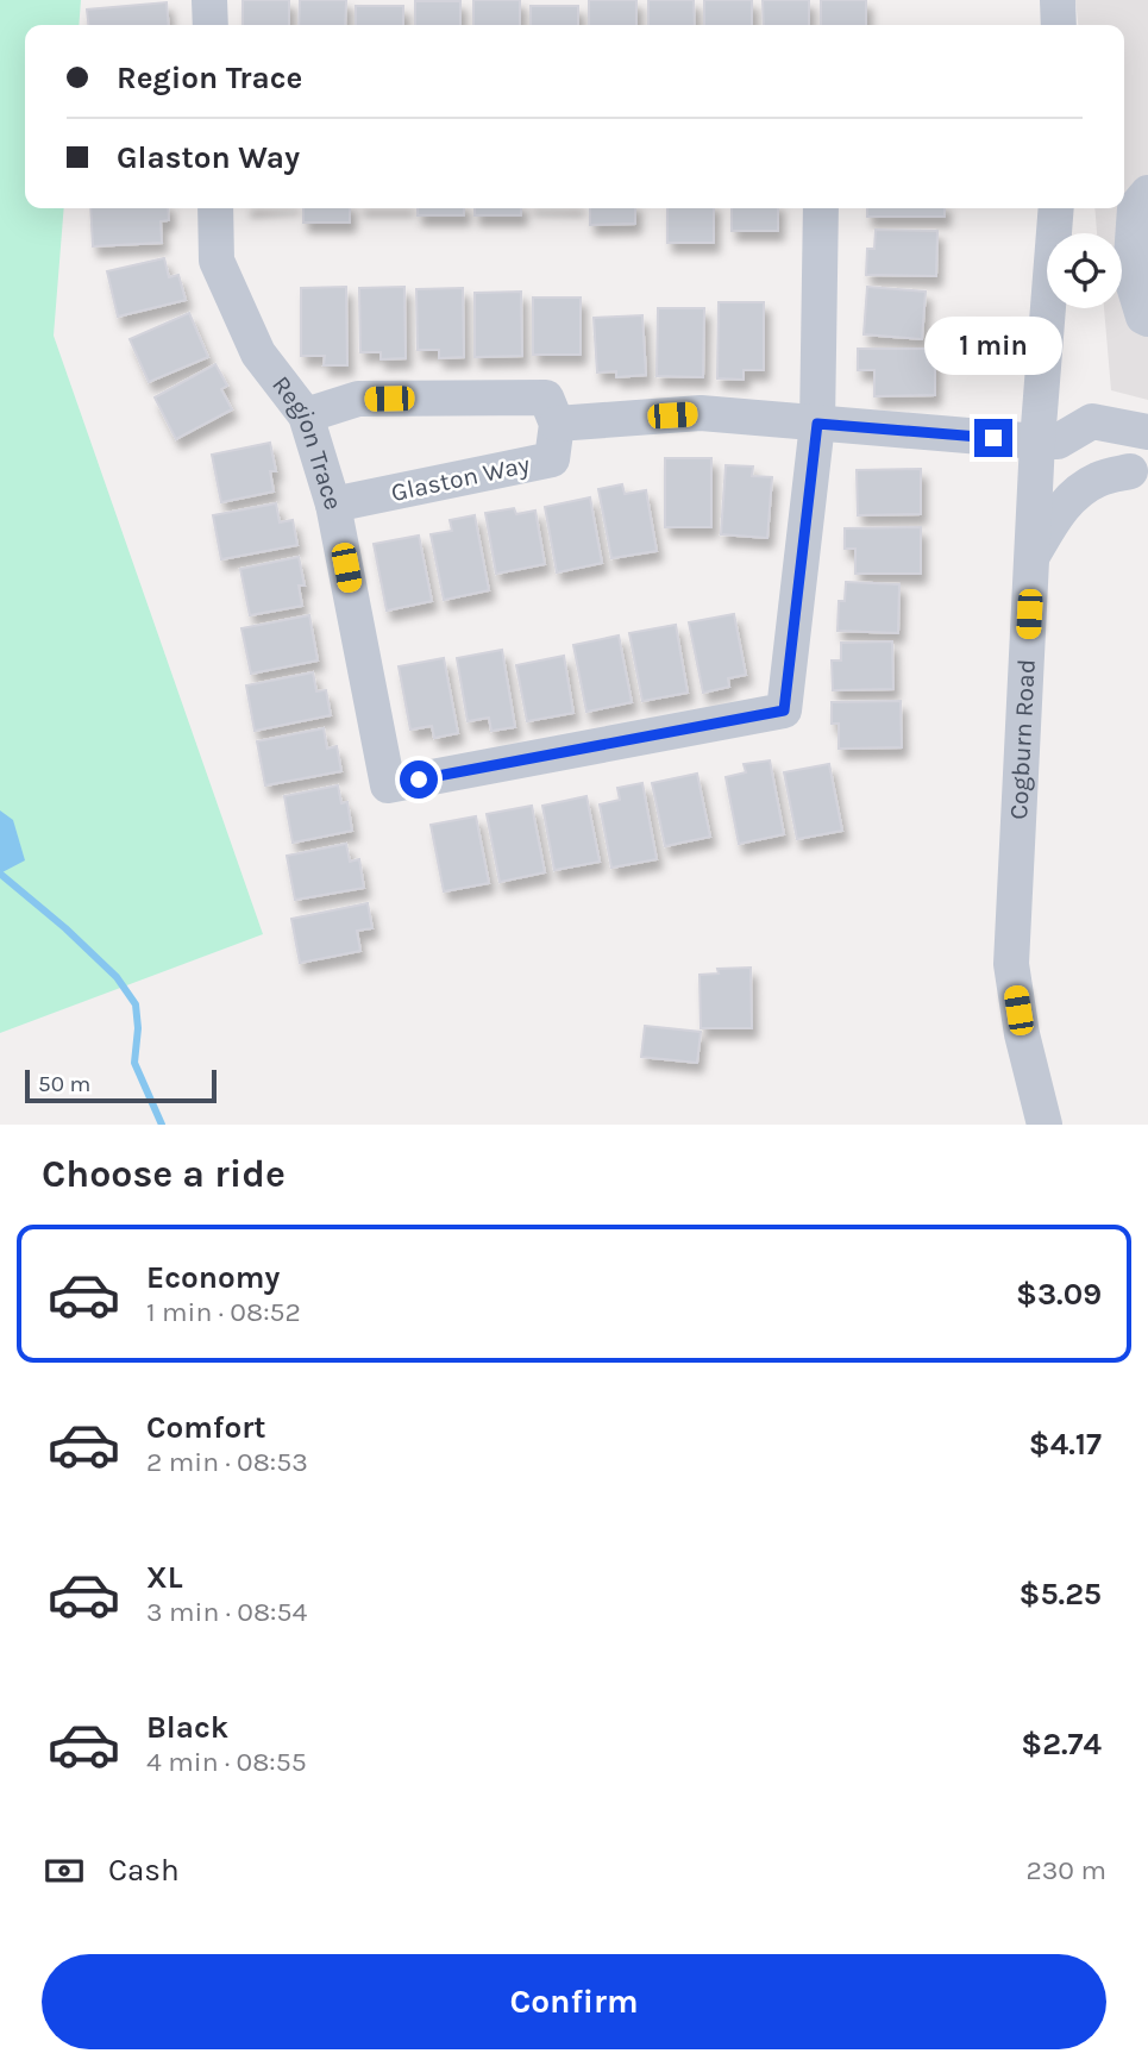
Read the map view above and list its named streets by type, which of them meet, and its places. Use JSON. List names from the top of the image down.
{
  "streets": {
    "street": ["Region Trace", "Glaston Way", "Cogburn Road"]
  },
  "crossings": [
    ["Region Trace", "Glaston Way"]
  ],
  "scale_bar": "50 m",
  "page": {
    "banner": ["Region Trace", "Glaston Way"],
    "bubble": "1 min",
    "scale": "50 m",
    "heading": "Choose a ride",
    "list": [
      {
        "name": "Economy",
        "note": "1 min · 08:52",
        "value": "$3.09"
      },
      {
        "name": "Comfort",
        "note": "2 min · 08:53",
        "value": "$4.17"
      },
      {
        "name": "XL",
        "note": "3 min · 08:54",
        "value": "$5.25"
      },
      {
        "name": "Black",
        "note": "4 min · 08:55",
        "value": "$2.74"
      }
    ],
    "pay": ["Cash", "230 m"],
    "buttons": "Confirm"
  }
}
